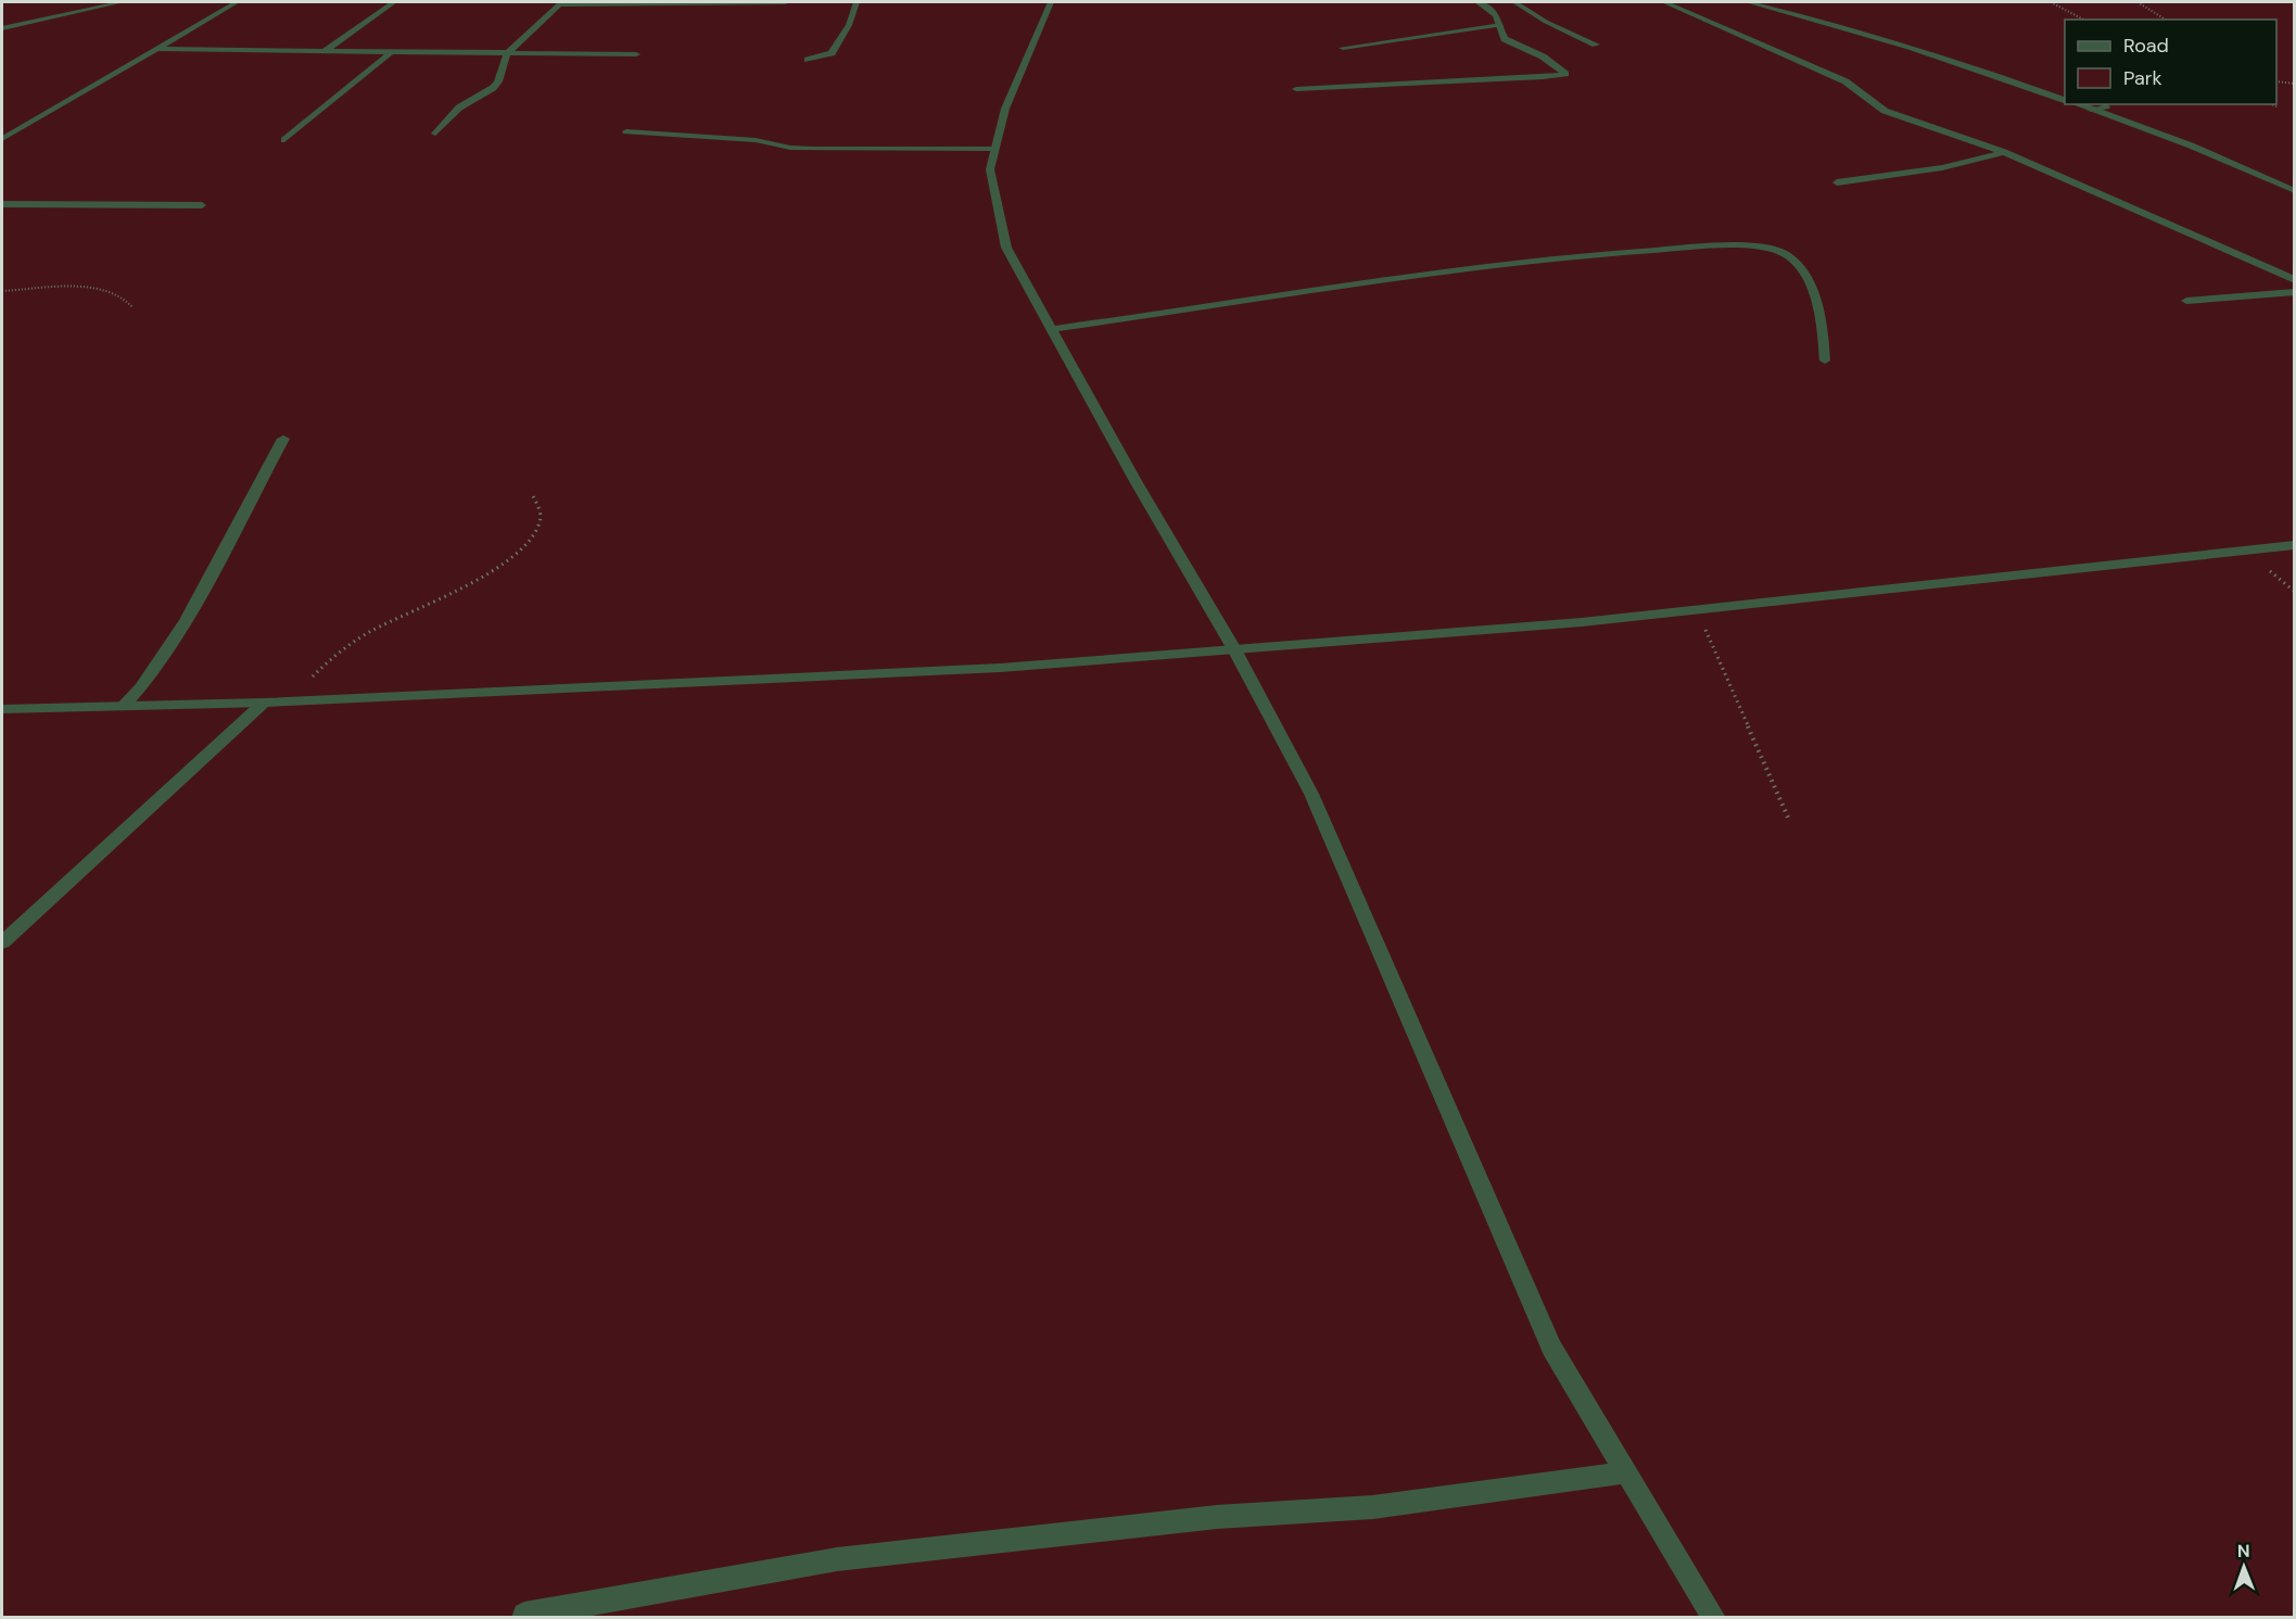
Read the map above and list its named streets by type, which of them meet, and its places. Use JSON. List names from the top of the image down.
{
  "legend": ["Road", "Park"],
  "north": "top"
}
